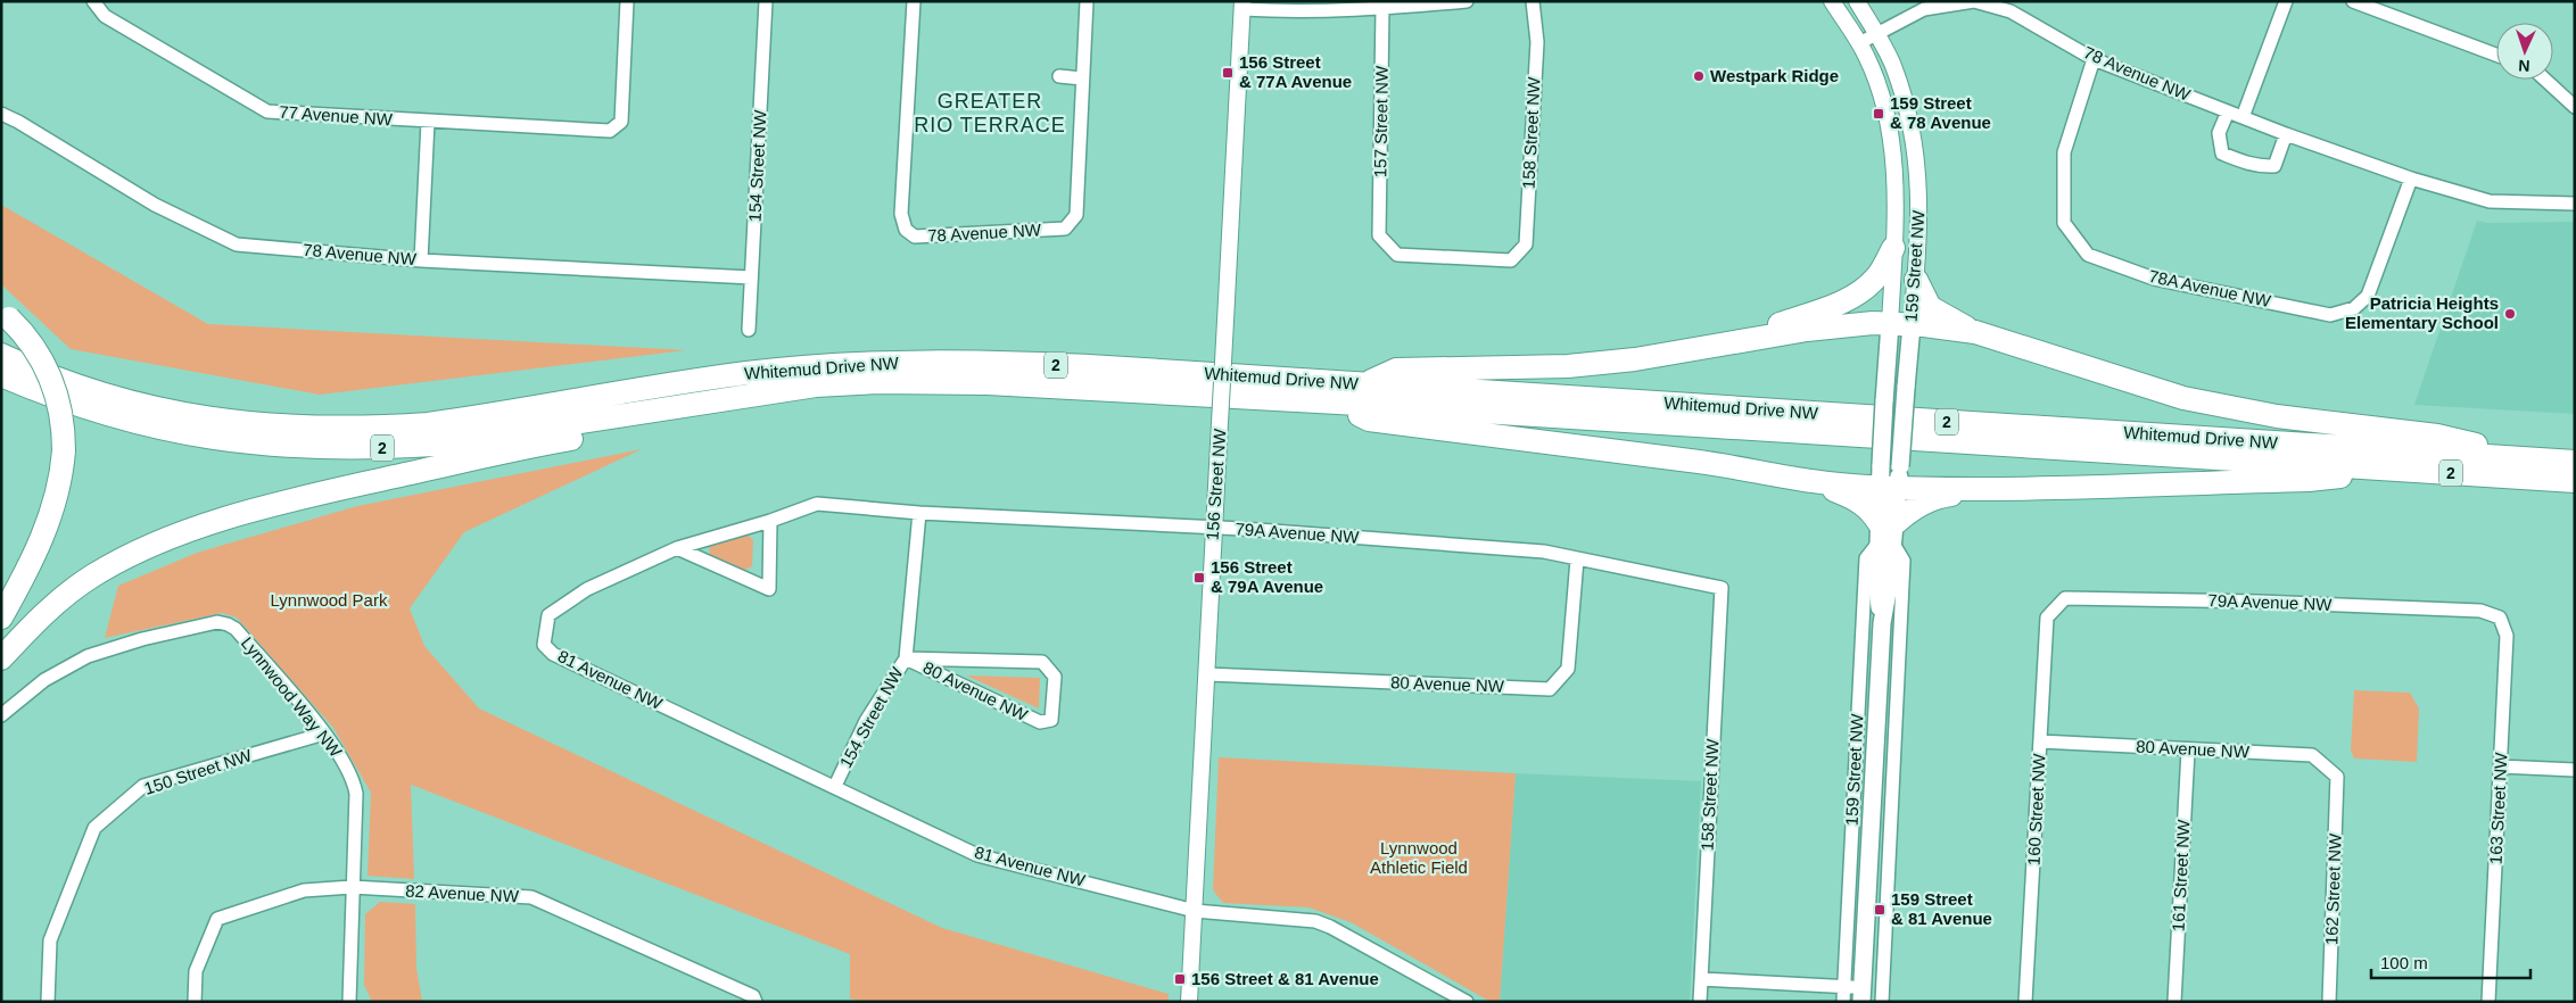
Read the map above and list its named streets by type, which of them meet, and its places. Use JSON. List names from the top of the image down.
{
  "streets": {
    "highway": ["2", "Whitemud Drive NW"],
    "main road": ["159 Street NW"],
    "street": [
      "78 Avenue NW",
      "77 Avenue NW",
      "157 Street NW",
      "158 Street NW",
      "154 Street NW",
      "78A Avenue NW",
      "156 Street NW",
      "79A Avenue NW",
      "81 Avenue NW",
      "80 Avenue NW",
      "Lynnwood Way NW",
      "150 Street NW",
      "163 Street NW",
      "160 Street NW",
      "161 Street NW",
      "162 Street NW",
      "82 Avenue NW"
    ]
  },
  "crossings": [
    ["78 Avenue NW", "154 Street NW"],
    ["78 Avenue NW", "159 Street NW"],
    ["78 Avenue NW", "78A Avenue NW"],
    ["157 Street NW", "158 Street NW"],
    ["158 Street NW", "79A Avenue NW"],
    ["154 Street NW", "79A Avenue NW"],
    ["154 Street NW", "81 Avenue NW"],
    ["154 Street NW", "80 Avenue NW"],
    ["156 Street NW", "79A Avenue NW"],
    ["156 Street NW", "81 Avenue NW"],
    ["156 Street NW", "80 Avenue NW"],
    ["79A Avenue NW", "81 Avenue NW"],
    ["79A Avenue NW", "80 Avenue NW"],
    ["79A Avenue NW", "163 Street NW"],
    ["79A Avenue NW", "160 Street NW"],
    ["80 Avenue NW", "160 Street NW"],
    ["80 Avenue NW", "161 Street NW"],
    ["80 Avenue NW", "162 Street NW"],
    ["Lynnwood Way NW", "150 Street NW"],
    ["Lynnwood Way NW", "82 Avenue NW"]
  ],
  "districts": ["GREATER RIO TERRACE"],
  "parks": ["Lynnwood Park", "Lynnwood Athletic Field"],
  "places": {
    "transit": [
      "156 Street & 77A Avenue",
      "159 Street & 78 Avenue",
      "156 Street & 79A Avenue",
      "159 Street & 81 Avenue",
      "156 Street & 81 Avenue"
    ],
    "other": ["Westpark Ridge", "Patricia Heights Elementary School"]
  },
  "scale_bar": "100 m",
  "north": "bottom"
}
